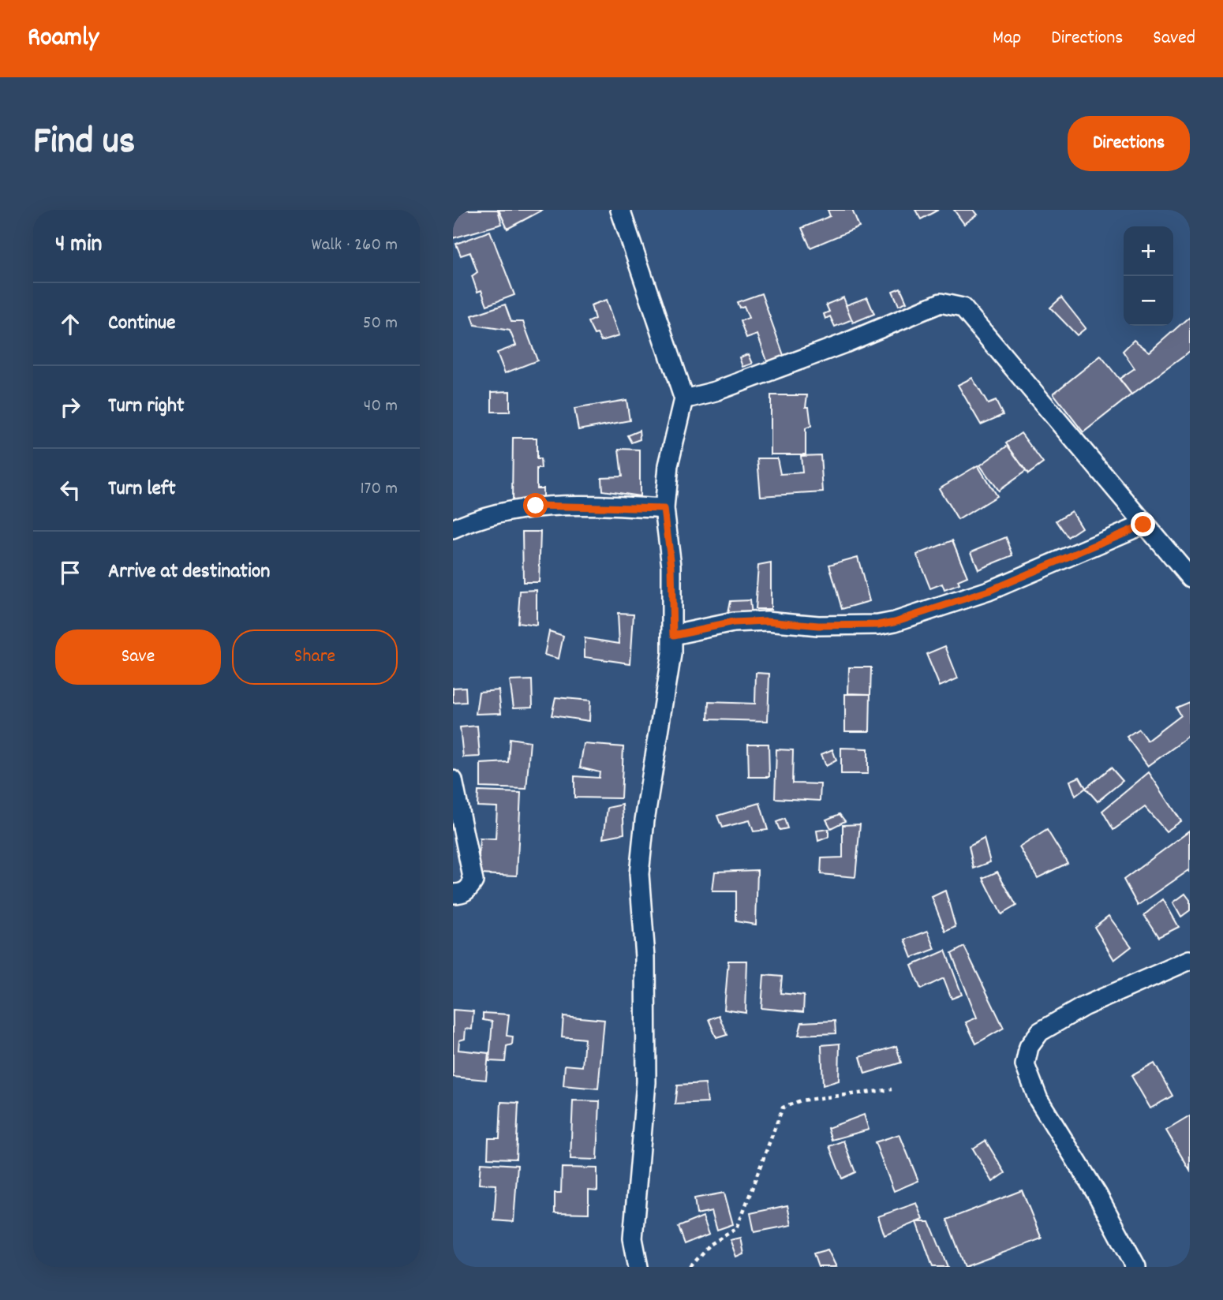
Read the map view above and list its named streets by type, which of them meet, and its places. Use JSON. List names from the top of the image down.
{
  "page": {
    "header": "Roamly",
    "nav": ["Map", "Directions", "Saved"],
    "title": "Find us",
    "buttons": [
      "Directions",
      ["Save", "Share"]
    ],
    "heading": ["4 min", "Walk · 260 m"],
    "map_buttons": ["+", "−"],
    "list": [
      ["Continue", "50 m"],
      ["Turn right", "40 m"],
      ["Turn left", "170 m"],
      "Arrive at destination"
    ]
  }
}
